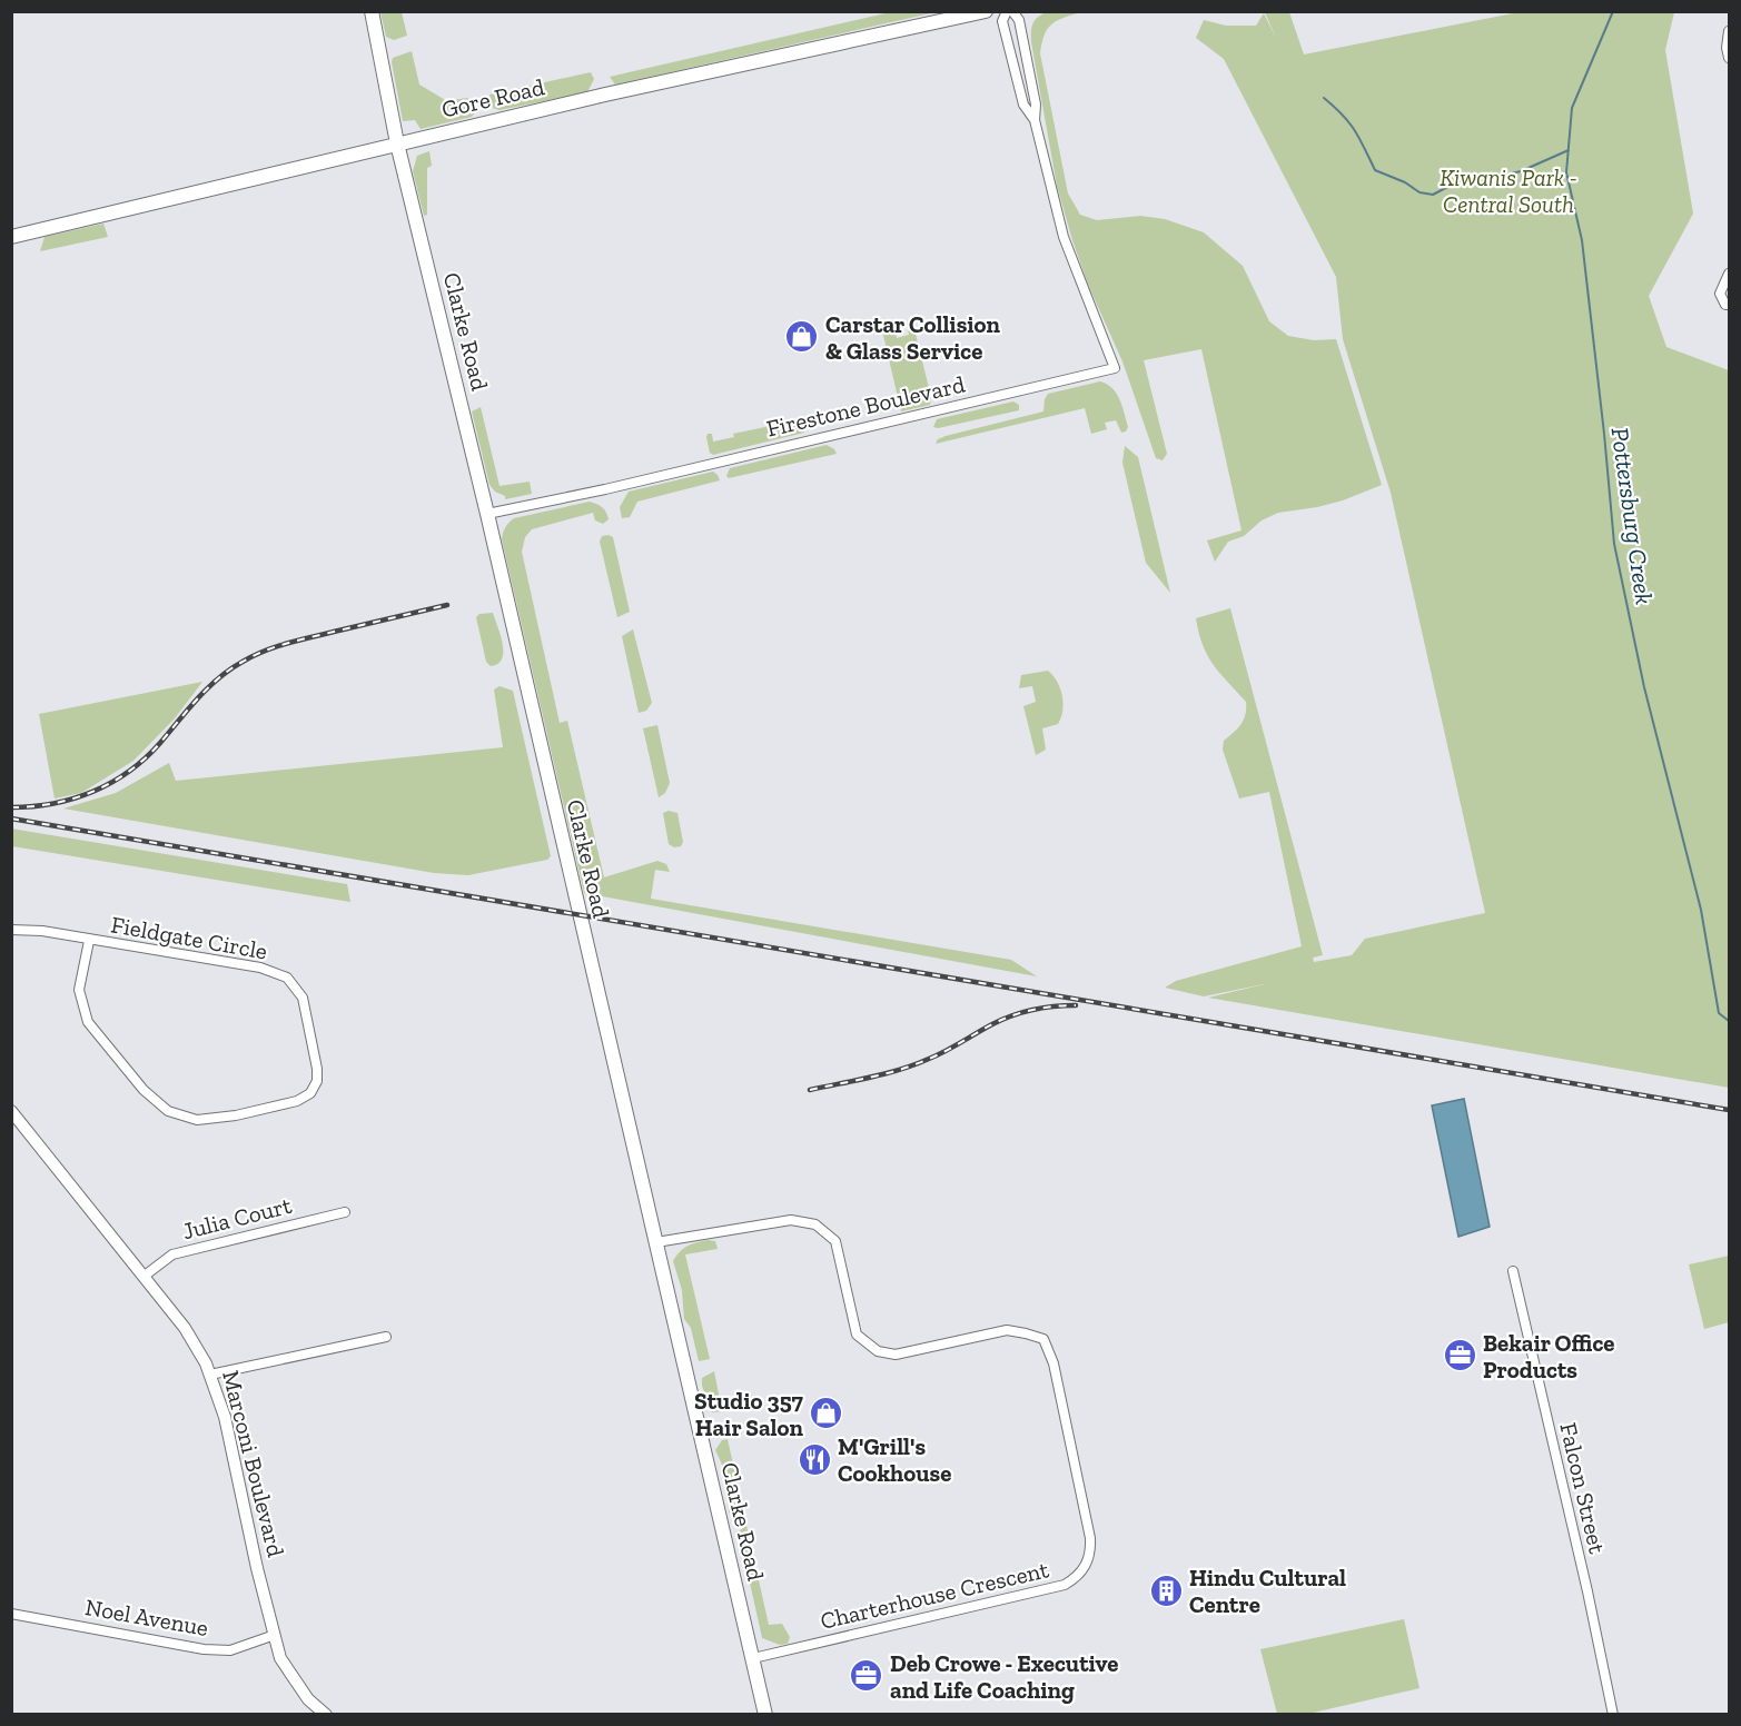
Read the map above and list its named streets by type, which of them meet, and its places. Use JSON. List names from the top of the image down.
{
  "streets": {
    "main road": ["Gore Road", "Clarke Road"],
    "street": [
      "Firestone Boulevard",
      "Fieldgate Circle",
      "Julia Court",
      "Marconi Boulevard",
      "Falcon Street",
      "Charterhouse Crescent",
      "Noel Avenue"
    ]
  },
  "crossings": [
    ["Gore Road", "Clarke Road"],
    ["Clarke Road", "Firestone Boulevard"],
    ["Clarke Road", "Charterhouse Crescent"],
    ["Julia Court", "Marconi Boulevard"],
    ["Marconi Boulevard", "Noel Avenue"]
  ],
  "water": ["Pottersburg Creek"],
  "parks": ["Kiwanis Park - Central South"],
  "places": {
    "shop": ["Carstar Collision & Glass Service", "Studio 357 Hair Salon"],
    "office": ["Bekair Office Products", "Deb Crowe - Executive and Life Coaching"],
    "restaurant": ["M'Grill's Cookhouse"],
    "building": ["Hindu Cultural Centre"]
  }
}
